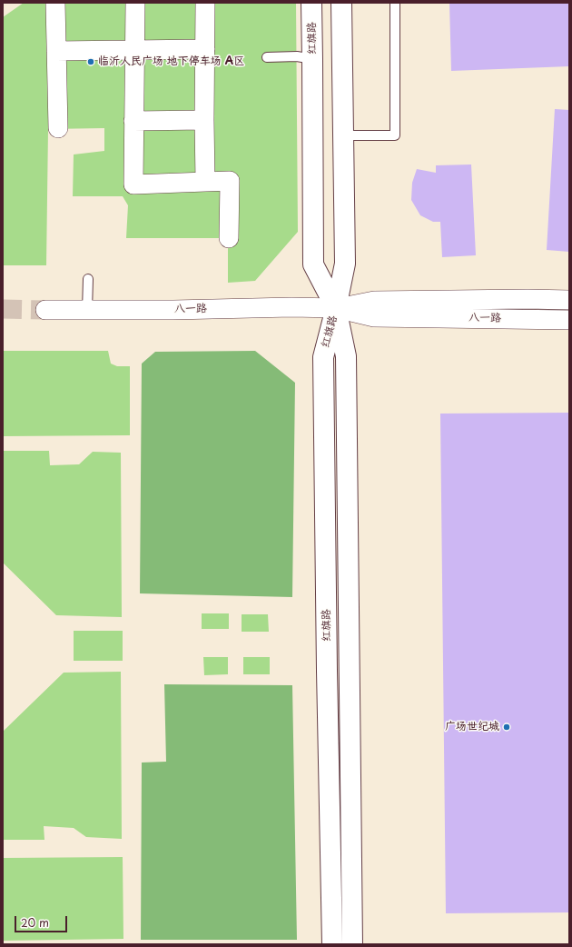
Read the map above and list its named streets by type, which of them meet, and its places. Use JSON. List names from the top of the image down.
{
  "streets": {
    "street": ["红旗路", "八一路"]
  },
  "crossings": [
    ["红旗路", "八一路"]
  ],
  "places": ["临沂人民广场 地下停车场 A区", "广场世纪城"],
  "scale_bar": "20 m"
}
